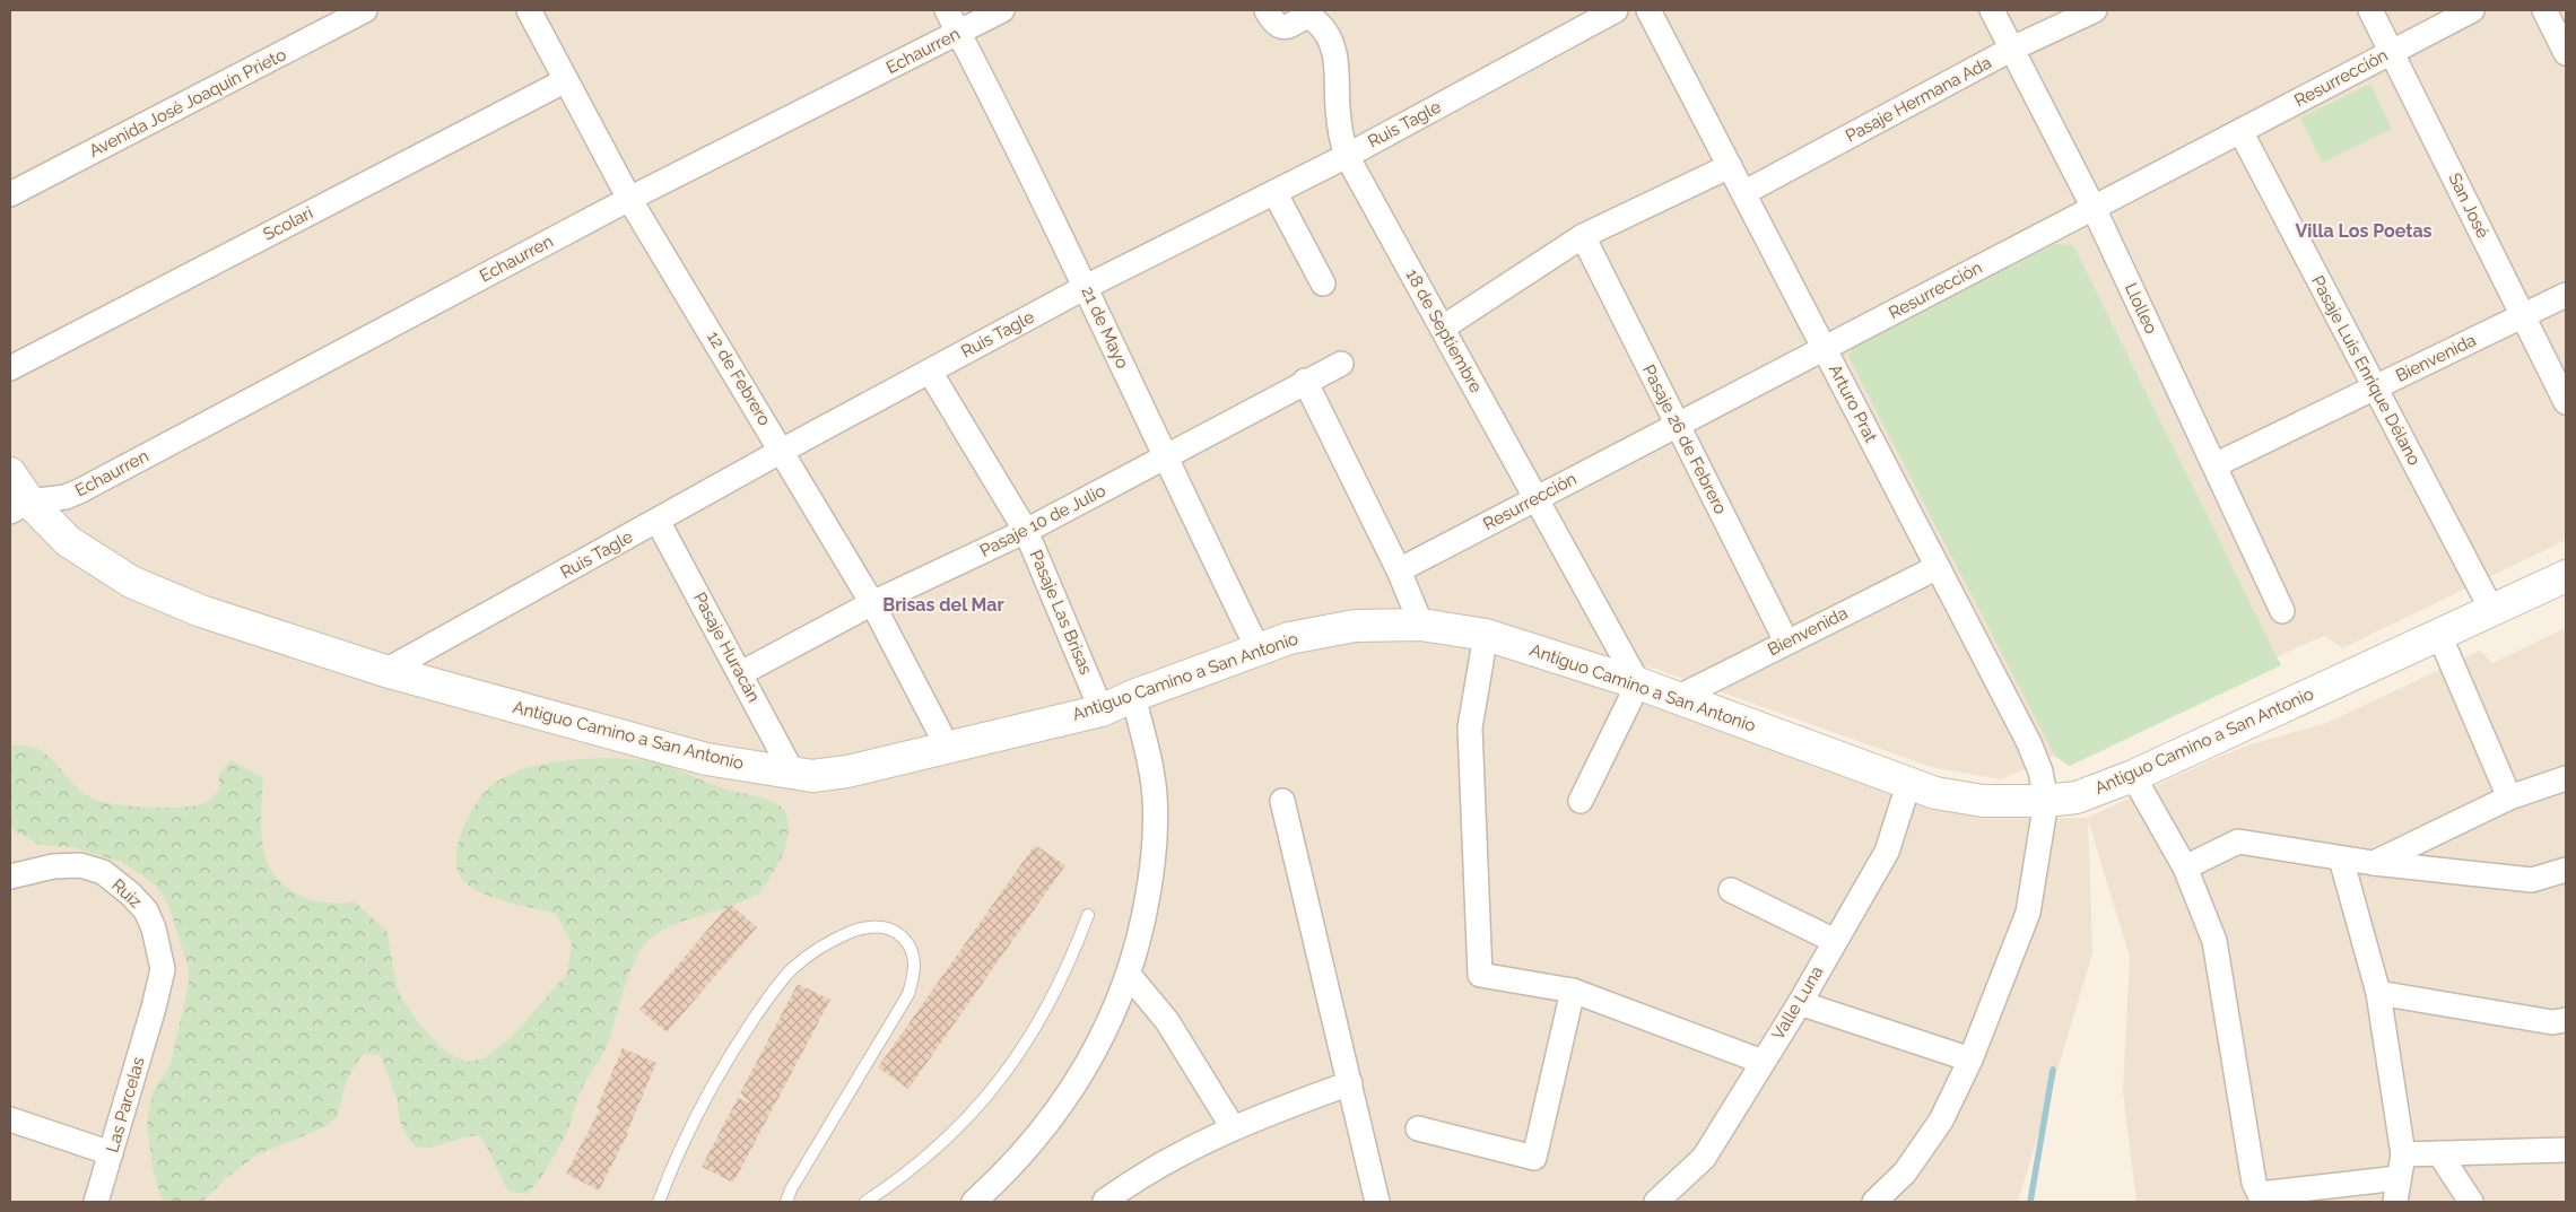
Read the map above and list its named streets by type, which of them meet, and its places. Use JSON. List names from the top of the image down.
{
  "streets": {
    "street": [
      "Echaurren",
      "Resurrección",
      "Pasaje Hermana Ada",
      "Avenida José Joaquín Prieto",
      "Ruis Tagle",
      "San José",
      "Scolari",
      "Llolleo",
      "21 de Mayo",
      "18 de Septiembre",
      "Bienvenida",
      "Pasaje Luis Enrique Délano",
      "12 de Febrero",
      "Arturo Prat",
      "Pasaje 26 de Febrero",
      "Pasaje 10 de Julio",
      "Pasaje Las Brisas",
      "Pasaje Huracán",
      "Antiguo Camino a San Antonio",
      "Ruiz",
      "Valle Luna",
      "Las Parcelas"
    ]
  },
  "crossings": [
    ["Echaurren", "21 de Mayo"],
    ["Echaurren", "12 de Febrero"],
    ["Echaurren", "Antiguo Camino a San Antonio"],
    ["Resurrección", "San José"],
    ["Resurrección", "Llolleo"],
    ["Resurrección", "18 de Septiembre"],
    ["Resurrección", "Pasaje Luis Enrique Délano"],
    ["Resurrección", "Arturo Prat"],
    ["Resurrección", "Pasaje 26 de Febrero"],
    ["Pasaje Hermana Ada", "Llolleo"],
    ["Pasaje Hermana Ada", "Arturo Prat"],
    ["Ruis Tagle", "21 de Mayo"],
    ["Ruis Tagle", "18 de Septiembre"],
    ["Ruis Tagle", "12 de Febrero"],
    ["Ruis Tagle", "Pasaje Las Brisas"],
    ["Ruis Tagle", "Pasaje Huracán"],
    ["Ruis Tagle", "Antiguo Camino a San Antonio"],
    ["San José", "Bienvenida"],
    ["Scolari", "12 de Febrero"],
    ["Llolleo", "Bienvenida"],
    ["21 de Mayo", "Pasaje 10 de Julio"],
    ["21 de Mayo", "Antiguo Camino a San Antonio"],
    ["18 de Septiembre", "Antiguo Camino a San Antonio"],
    ["Bienvenida", "Pasaje Luis Enrique Délano"],
    ["Bienvenida", "Arturo Prat"],
    ["Bienvenida", "Pasaje 26 de Febrero"],
    ["Bienvenida", "Antiguo Camino a San Antonio"],
    ["Pasaje Luis Enrique Délano", "Antiguo Camino a San Antonio"],
    ["12 de Febrero", "Pasaje 10 de Julio"],
    ["12 de Febrero", "Antiguo Camino a San Antonio"],
    ["Arturo Prat", "Antiguo Camino a San Antonio"],
    ["Pasaje 10 de Julio", "Pasaje Las Brisas"],
    ["Pasaje 10 de Julio", "Pasaje Huracán"],
    ["Pasaje Las Brisas", "Antiguo Camino a San Antonio"],
    ["Pasaje Huracán", "Antiguo Camino a San Antonio"],
    ["Antiguo Camino a San Antonio", "Valle Luna"],
    ["Ruiz", "Las Parcelas"]
  ],
  "districts": ["Villa Los Poetas", "Brisas del Mar"]
}
